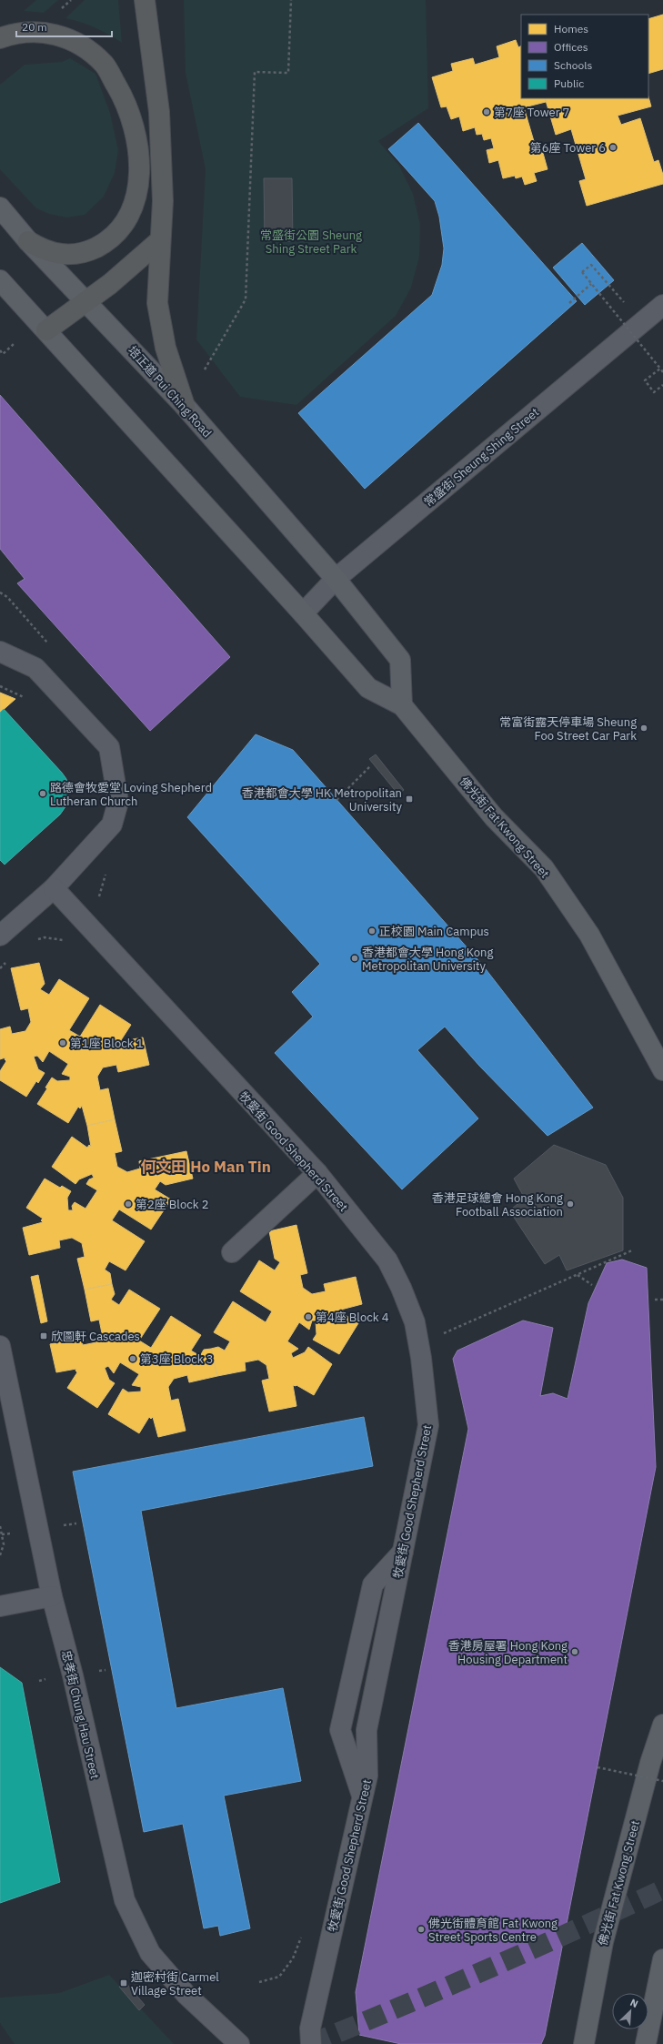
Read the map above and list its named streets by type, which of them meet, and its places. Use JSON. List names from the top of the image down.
{
  "streets": {
    "main road": ["培正道 Pui Ching Road", "佛光街 Fat Kwong Street"],
    "street": ["常盛街 Sheung Shing Street", "牧愛街 Good Shepherd Street", "忠孝街 Chung Hau Street"]
  },
  "crossings": [
    ["培正道 Pui Ching Road", "常盛街 Sheung Shing Street"],
    ["常盛街 Sheung Shing Street", "佛光街 Fat Kwong Street"]
  ],
  "districts": ["何文田 Ho Man Tin"],
  "parks": ["常盛街公園 Sheung Shing Street Park"],
  "places": {
    "other": [
      "第7座 Tower 7",
      "第6座 Tower 6",
      "常富街露天停車場 Sheung Foo Street Car Park",
      "路德會牧愛堂 Loving Shepherd Lutheran Church",
      "正校園 Main Campus",
      "香港都會大學 Hong Kong Metropolitan University",
      "第1座 Block 1",
      "第2座 Block 2",
      "香港足球總會 Hong Kong Football Association",
      "第4座 Block 4",
      "第3座 Block 3",
      "香港房屋署 Hong Kong Housing Department",
      "佛光街體育館 Fat Kwong Street Sports Centre"
    ],
    "transit": ["香港都會大學 HK Metropolitan University", "欣圖軒 Cascades", "迦密村街 Carmel Village Street"]
  },
  "legend": [
    "Homes",
    "Offices",
    "Schools",
    "Public"
  ],
  "scale_bar": "20 m",
  "north": "top right"
}
